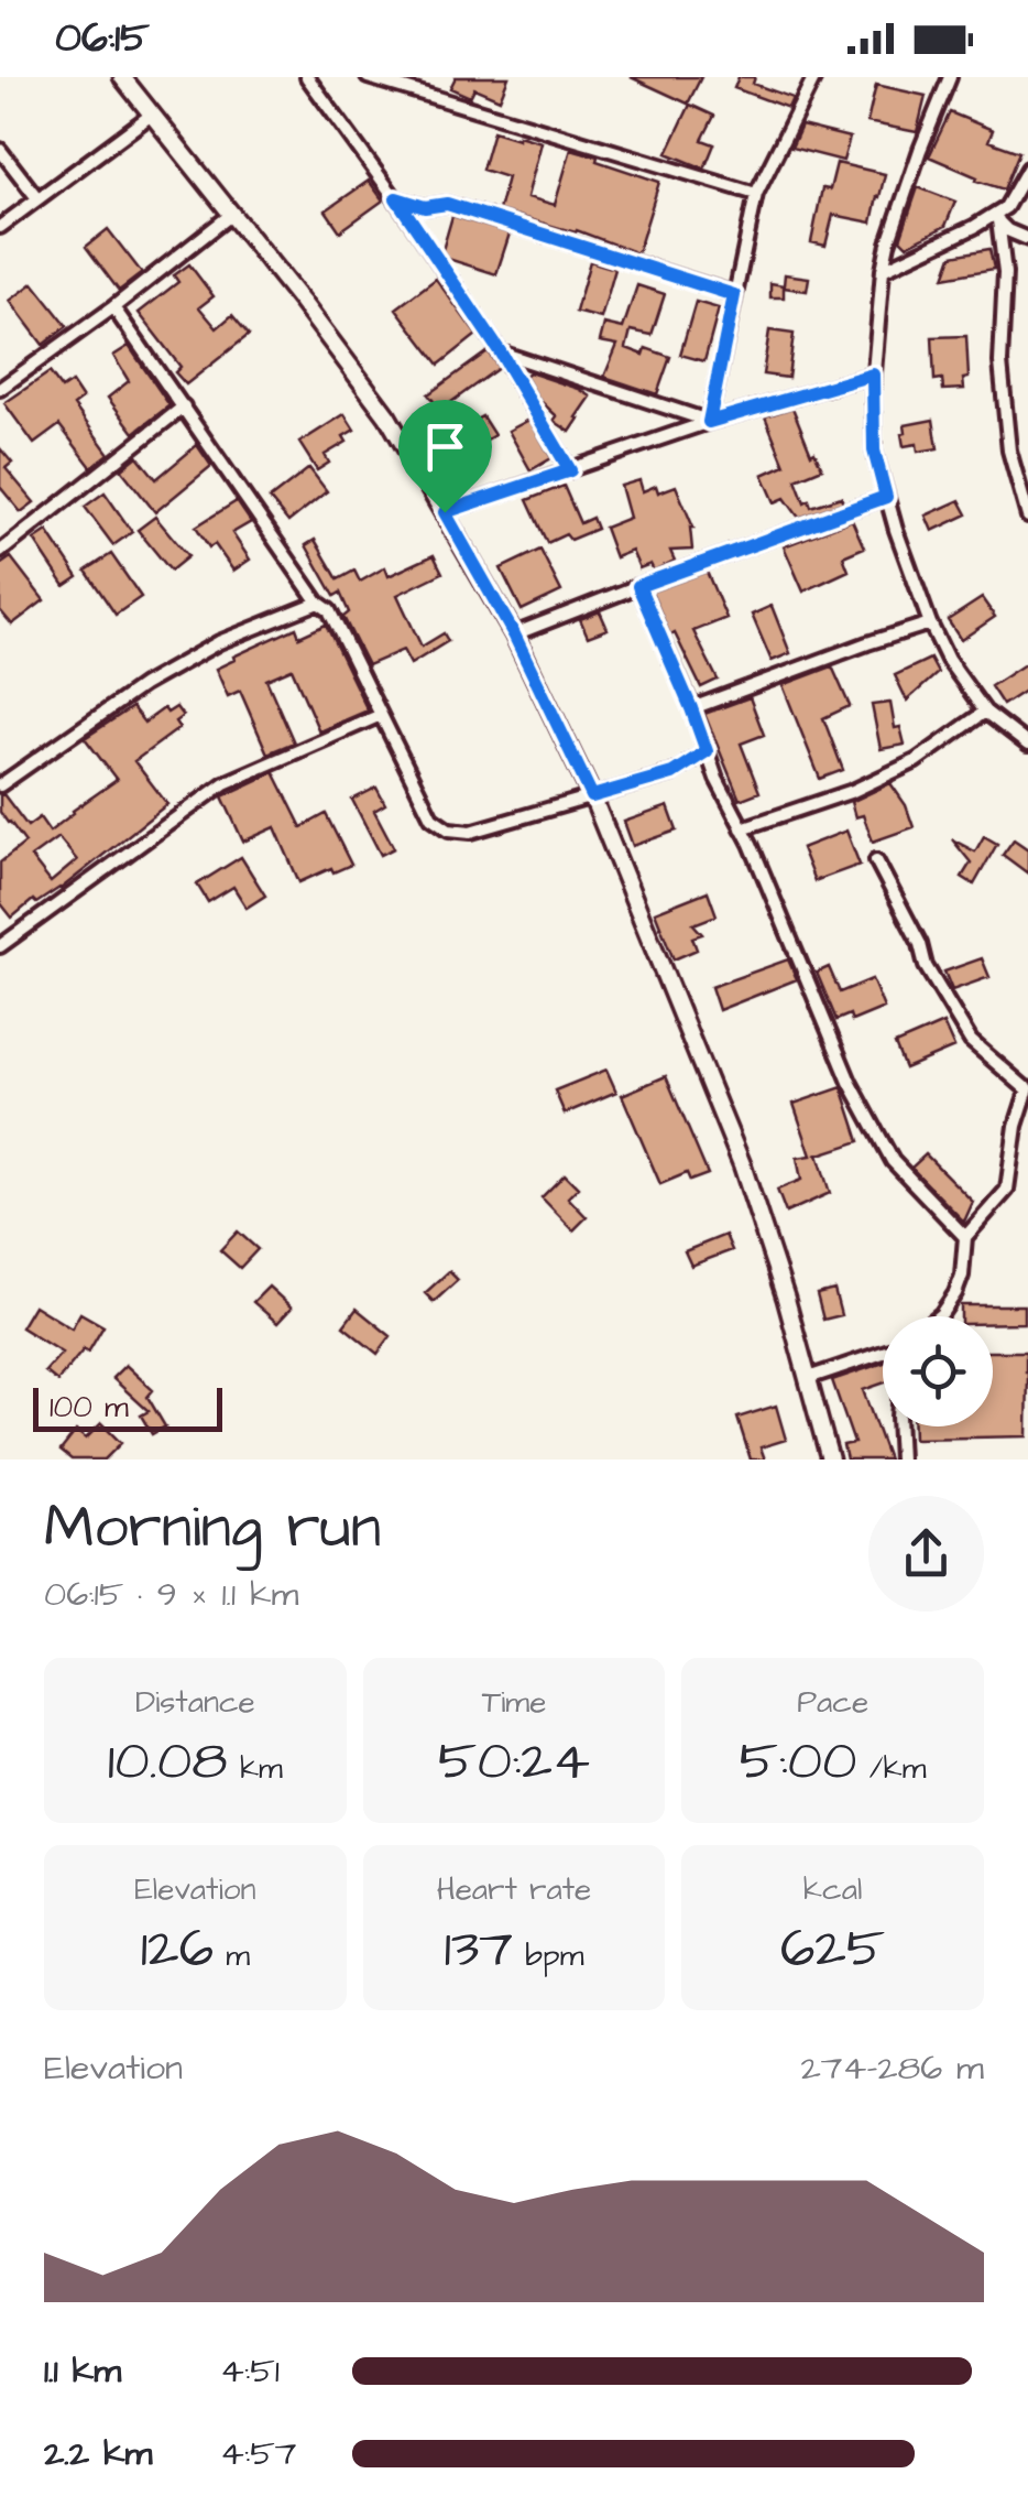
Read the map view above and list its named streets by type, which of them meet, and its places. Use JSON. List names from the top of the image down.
{
  "scale_bar": "100 m",
  "page": {
    "status": "06:15",
    "scale": "100 m",
    "heading": ["Morning run", "06:15 · 9 × 1.1 km"],
    "stats": [
      ["Distance", "10.08 km"],
      ["Time", "50:24"],
      ["Pace", "5:00 /km"],
      ["Elevation", "126 m"],
      ["Heart rate", "137 bpm"],
      ["kcal", "625"]
    ],
    "chart": ["Elevation", "274–286 m"],
    "list": [
      {
        "name": "1.1 km",
        "note": "4:51"
      },
      {
        "name": "2.2 km",
        "note": "4:57"
      }
    ]
  }
}
